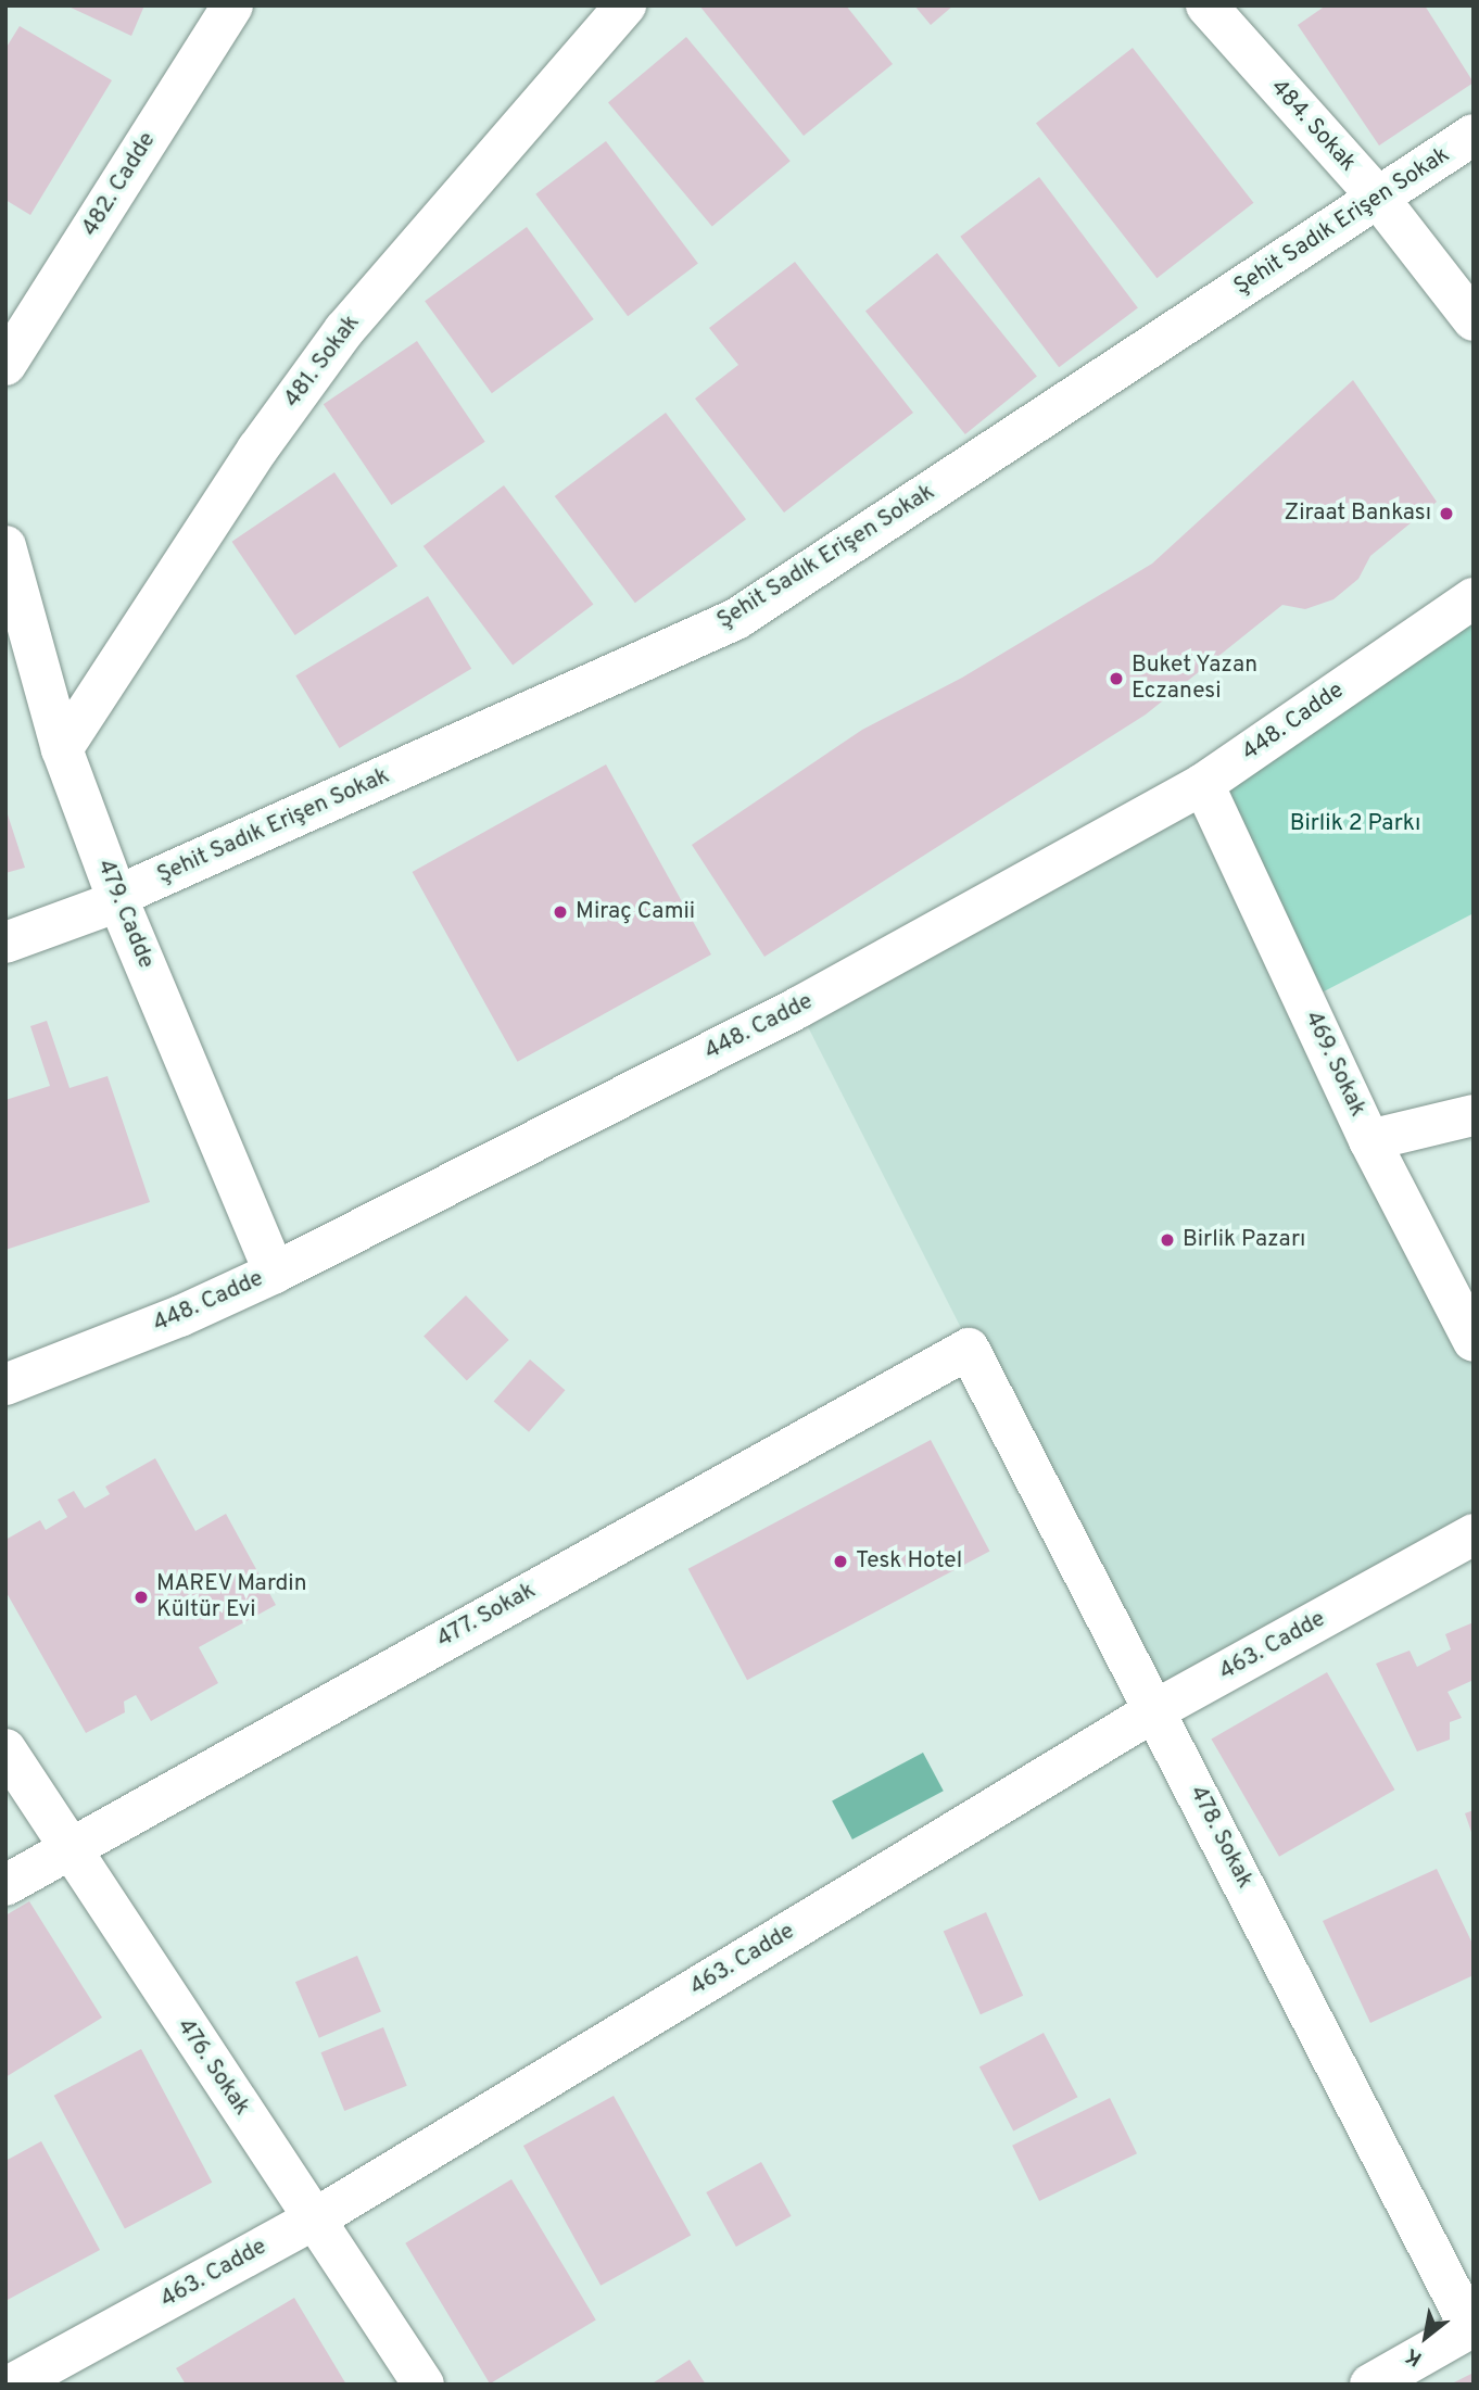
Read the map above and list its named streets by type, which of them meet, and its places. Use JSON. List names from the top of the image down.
{
  "streets": {
    "street": [
      "484. Sokak",
      "482. Cadde",
      "Şehit Sadık Erişen Sokak",
      "481. Sokak",
      "448. Cadde",
      "479. Cadde",
      "469. Sokak",
      "477. Sokak",
      "463. Cadde",
      "478. Sokak",
      "476. Sokak"
    ]
  },
  "crossings": [
    ["484. Sokak", "Şehit Sadık Erişen Sokak"],
    ["Şehit Sadık Erişen Sokak", "479. Cadde"],
    ["481. Sokak", "479. Cadde"],
    ["448. Cadde", "479. Cadde"],
    ["448. Cadde", "469. Sokak"],
    ["477. Sokak", "478. Sokak"],
    ["477. Sokak", "476. Sokak"],
    ["463. Cadde", "478. Sokak"],
    ["463. Cadde", "476. Sokak"]
  ],
  "parks": ["Birlik 2 Parkı"],
  "places": [
    "Ziraat Bankası",
    "Buket Yazan Eczanesi",
    "Miraç Camii",
    "Birlik Pazarı",
    "Tesk Hotel",
    "MAREV Mardin Kültür Evi"
  ],
  "north": "bottom left"
}
